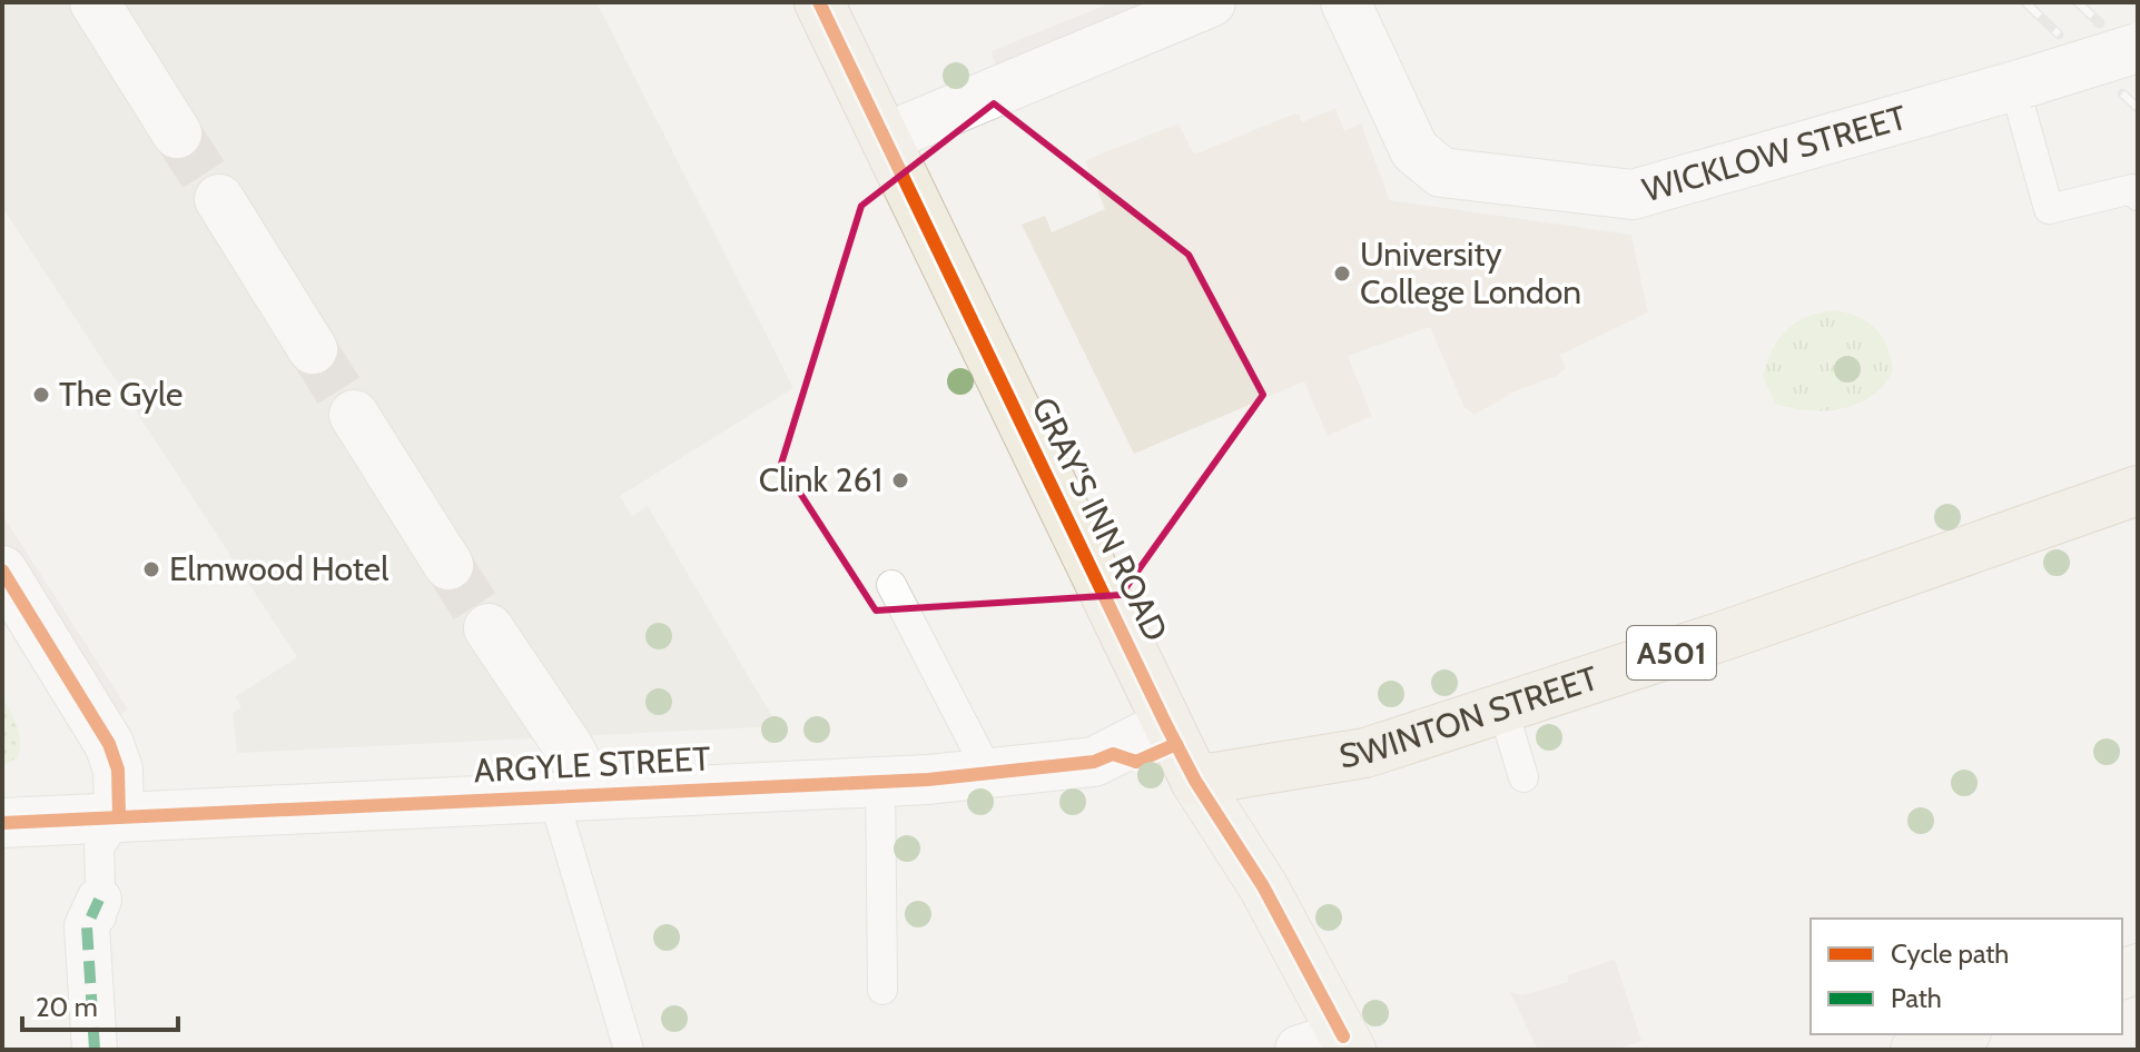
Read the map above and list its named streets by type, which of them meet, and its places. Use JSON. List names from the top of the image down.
{
  "streets": {
    "highway": ["GRAY'S INN ROAD", "A501", "SWINTON STREET"],
    "street": ["WICKLOW STREET", "ARGYLE STREET"]
  },
  "crossings": [
    ["GRAY'S INN ROAD", "SWINTON STREET"],
    ["GRAY'S INN ROAD", "ARGYLE STREET"]
  ],
  "places": [
    "University College London",
    "The Gyle",
    "Clink 261",
    "Elmwood Hotel"
  ],
  "legend": ["Cycle path", "Path"],
  "scale_bar": "20 m"
}
